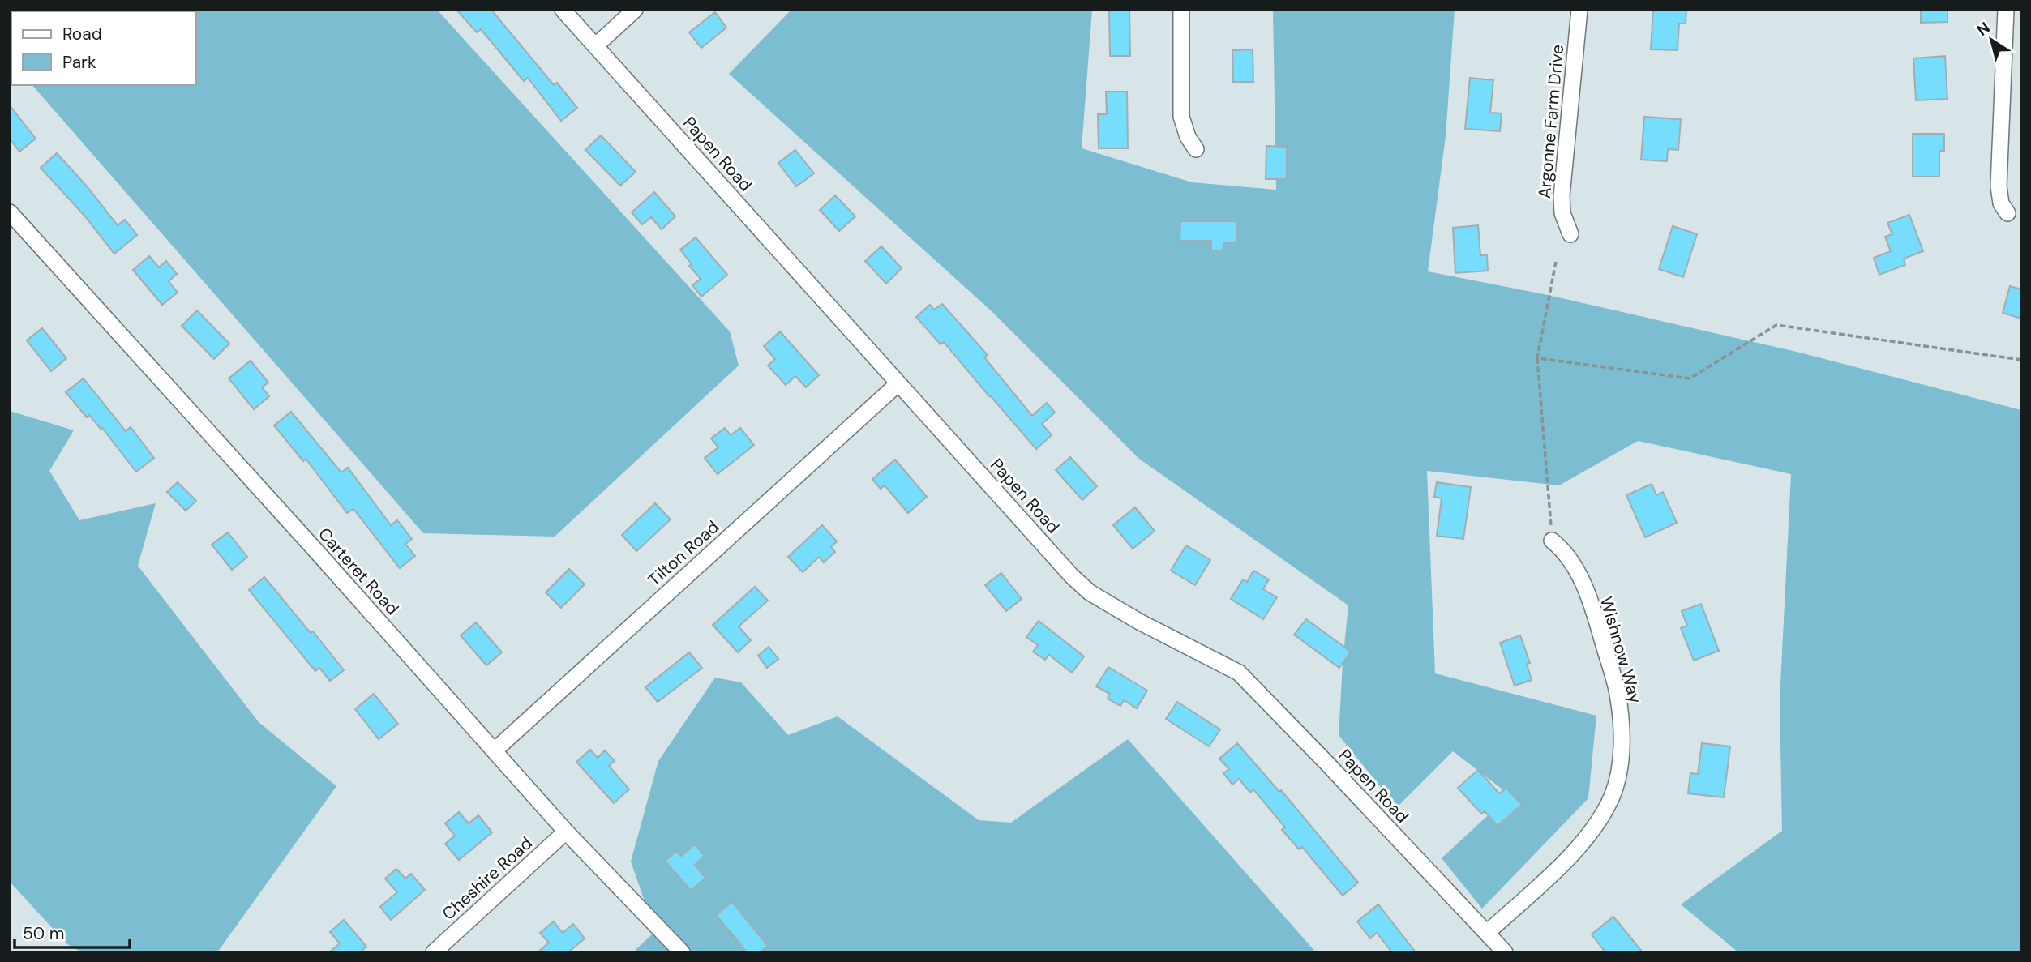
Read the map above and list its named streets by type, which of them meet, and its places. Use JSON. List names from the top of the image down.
{
  "streets": {
    "street": [
      "Argonne Farm Drive",
      "Papen Road",
      "Tilton Road",
      "Carteret Road",
      "Wishnow Way",
      "Cheshire Road"
    ]
  },
  "crossings": [
    ["Papen Road", "Tilton Road"],
    ["Papen Road", "Wishnow Way"],
    ["Tilton Road", "Carteret Road"],
    ["Carteret Road", "Cheshire Road"]
  ],
  "legend": ["Road", "Park"],
  "scale_bar": "50 m",
  "north": "top left"
}
